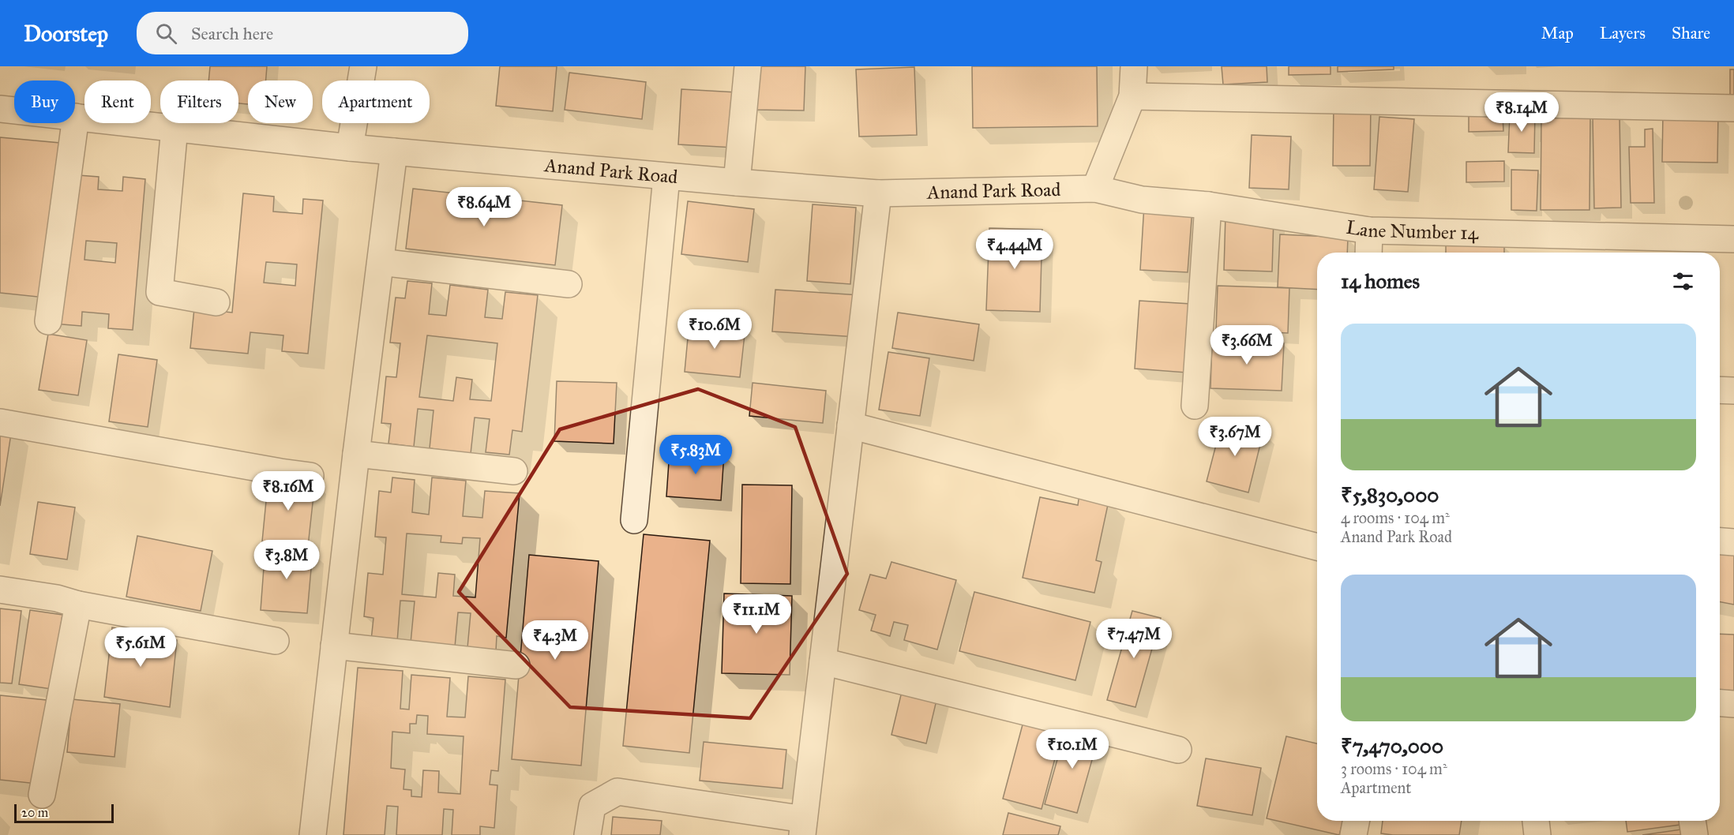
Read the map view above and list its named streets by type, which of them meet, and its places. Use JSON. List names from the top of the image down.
{
  "streets": {
    "street": ["Anand Park Road", "Lane Number 14"]
  },
  "crossings": [
    ["Anand Park Road", "Lane Number 14"]
  ],
  "scale_bar": "20 m",
  "page": {
    "header": "Doorstep",
    "search": "Search here",
    "nav": ["Map", "Layers", "Share"],
    "chip": [
      "Buy",
      "Rent",
      "Filters",
      "New",
      "Apartment"
    ],
    "price": [
      "₹8.14M",
      "₹8.64M",
      "₹4.44M",
      "₹10.6M",
      "₹3.66M",
      "₹3.67M",
      "₹5.83M",
      "₹8.16M",
      "₹3.8M",
      "₹11.1M",
      "₹7.47M",
      "₹4.3M",
      "₹5.61M",
      "₹10.1M"
    ],
    "heading": "14 homes",
    "list": [
      {
        "name": "₹5,830,000",
        "note": "4 rooms · 104 m² · Anand Park Road"
      },
      {
        "name": "₹7,470,000",
        "note": "3 rooms · 104 m² · Apartment"
      }
    ],
    "scale": "20 m"
  }
}
